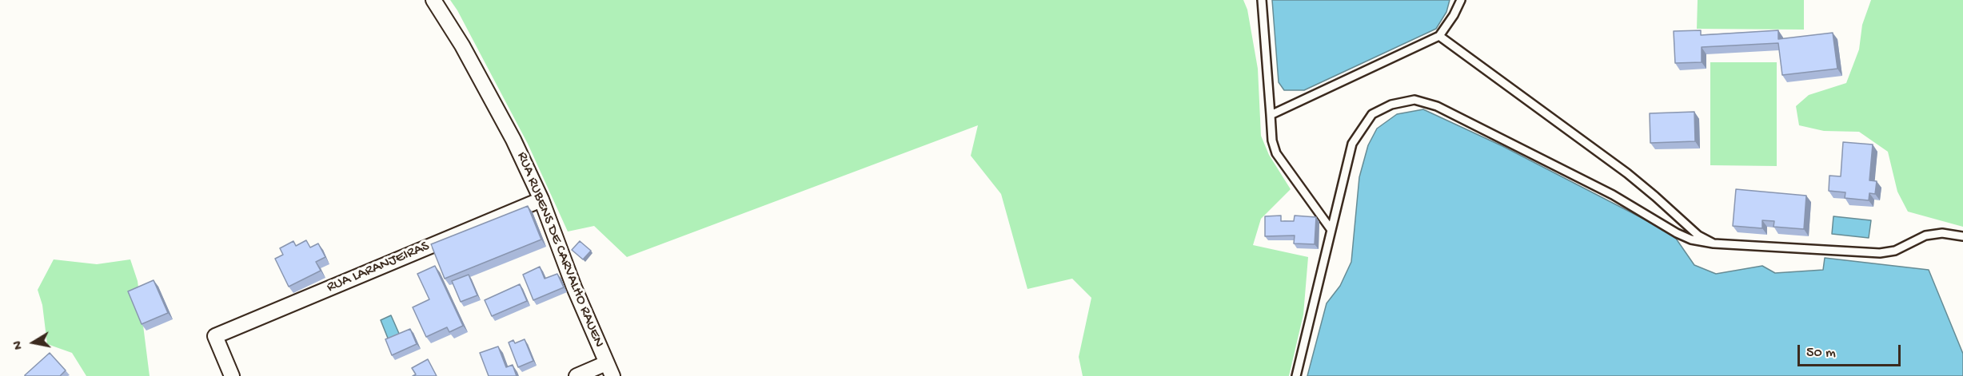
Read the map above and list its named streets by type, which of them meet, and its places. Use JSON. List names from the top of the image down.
{
  "streets": {
    "street": ["RUA RUBENS DE CARVALHO RAUEN", "RUA LARANJEIRAS"]
  },
  "crossings": [
    ["RUA RUBENS DE CARVALHO RAUEN", "RUA LARANJEIRAS"]
  ],
  "scale_bar": "50 m",
  "north": "left"
}
